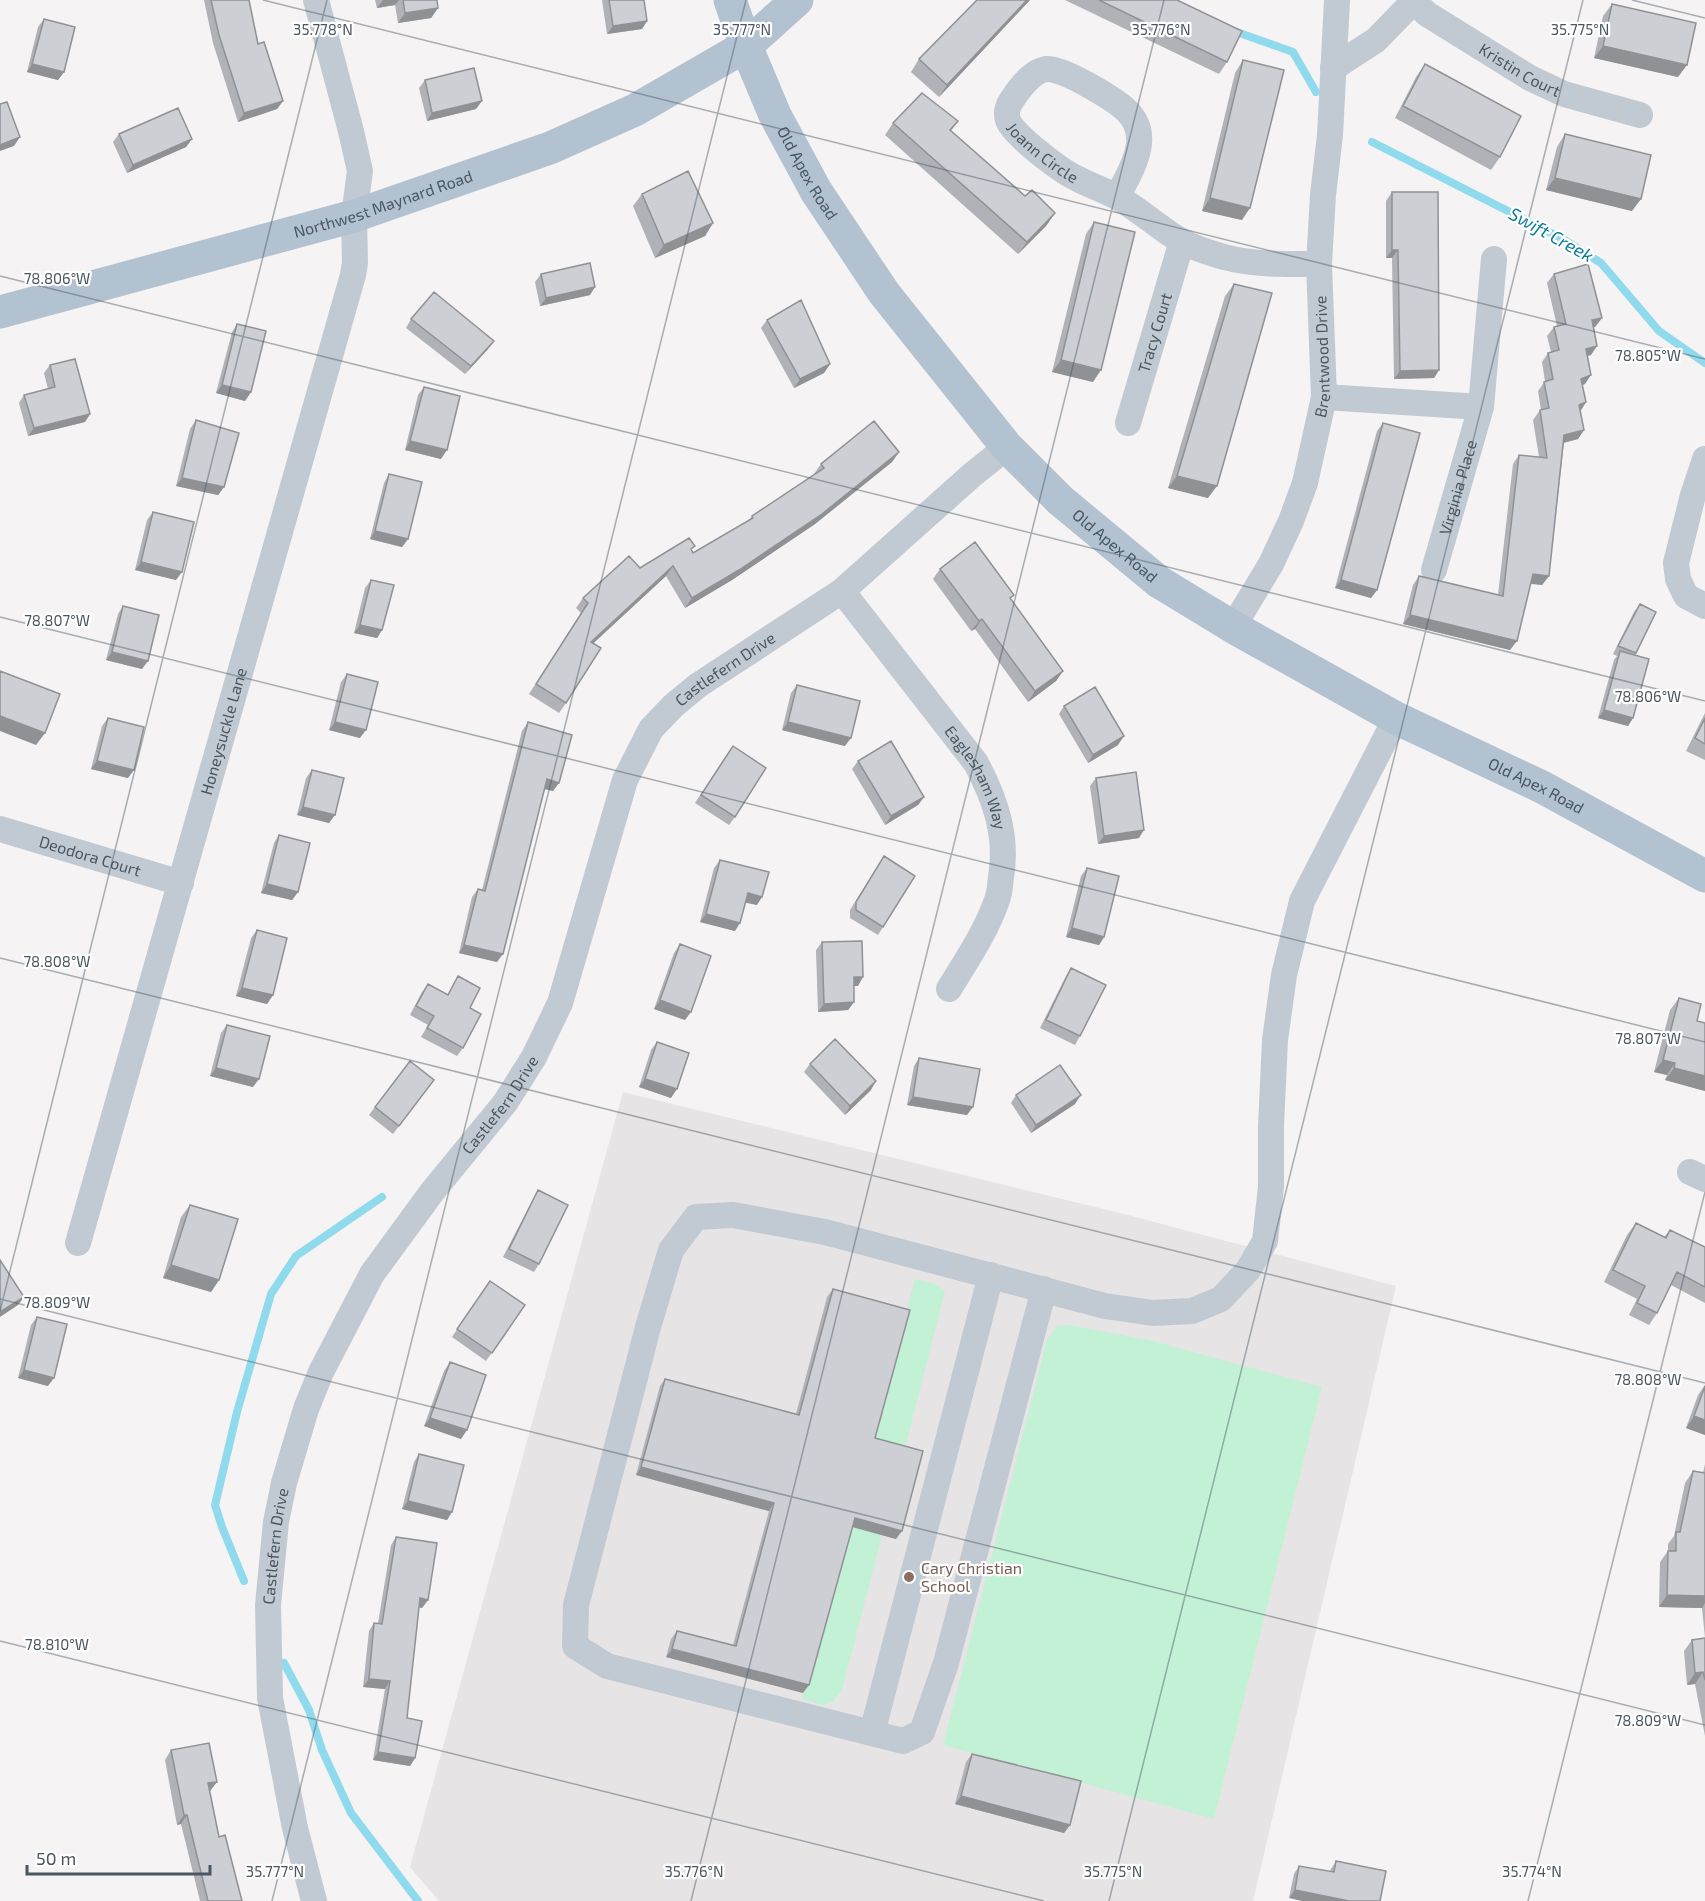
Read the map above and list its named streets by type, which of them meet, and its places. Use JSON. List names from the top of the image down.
{
  "streets": {
    "main road": ["Old Apex Road", "Northwest Maynard Road"],
    "street": [
      "Kristin Court",
      "Joann Circle",
      "Tracy Court",
      "Brentwood Drive",
      "Virginia Place",
      "Castlefern Drive",
      "Honeysuckle Lane",
      "Eaglesham Way",
      "Deodora Court"
    ]
  },
  "crossings": [
    ["Joann Circle", "Tracy Court"],
    ["Joann Circle", "Brentwood Drive"],
    ["Old Apex Road", "Northwest Maynard Road"],
    ["Old Apex Road", "Brentwood Drive"],
    ["Old Apex Road", "Castlefern Drive"],
    ["Northwest Maynard Road", "Honeysuckle Lane"],
    ["Castlefern Drive", "Eaglesham Way"],
    ["Honeysuckle Lane", "Deodora Court"]
  ],
  "water": ["Swift Creek"],
  "places": ["Cary Christian School"],
  "scale_bar": "50 m",
  "coordinates": [
    "35.778°N",
    "35.777°N",
    "35.776°N",
    "35.775°N",
    "78.806°W",
    "78.805°W",
    "78.807°W",
    "78.808°W",
    "78.809°W",
    "78.810°W",
    "35.774°N"
  ]
}
